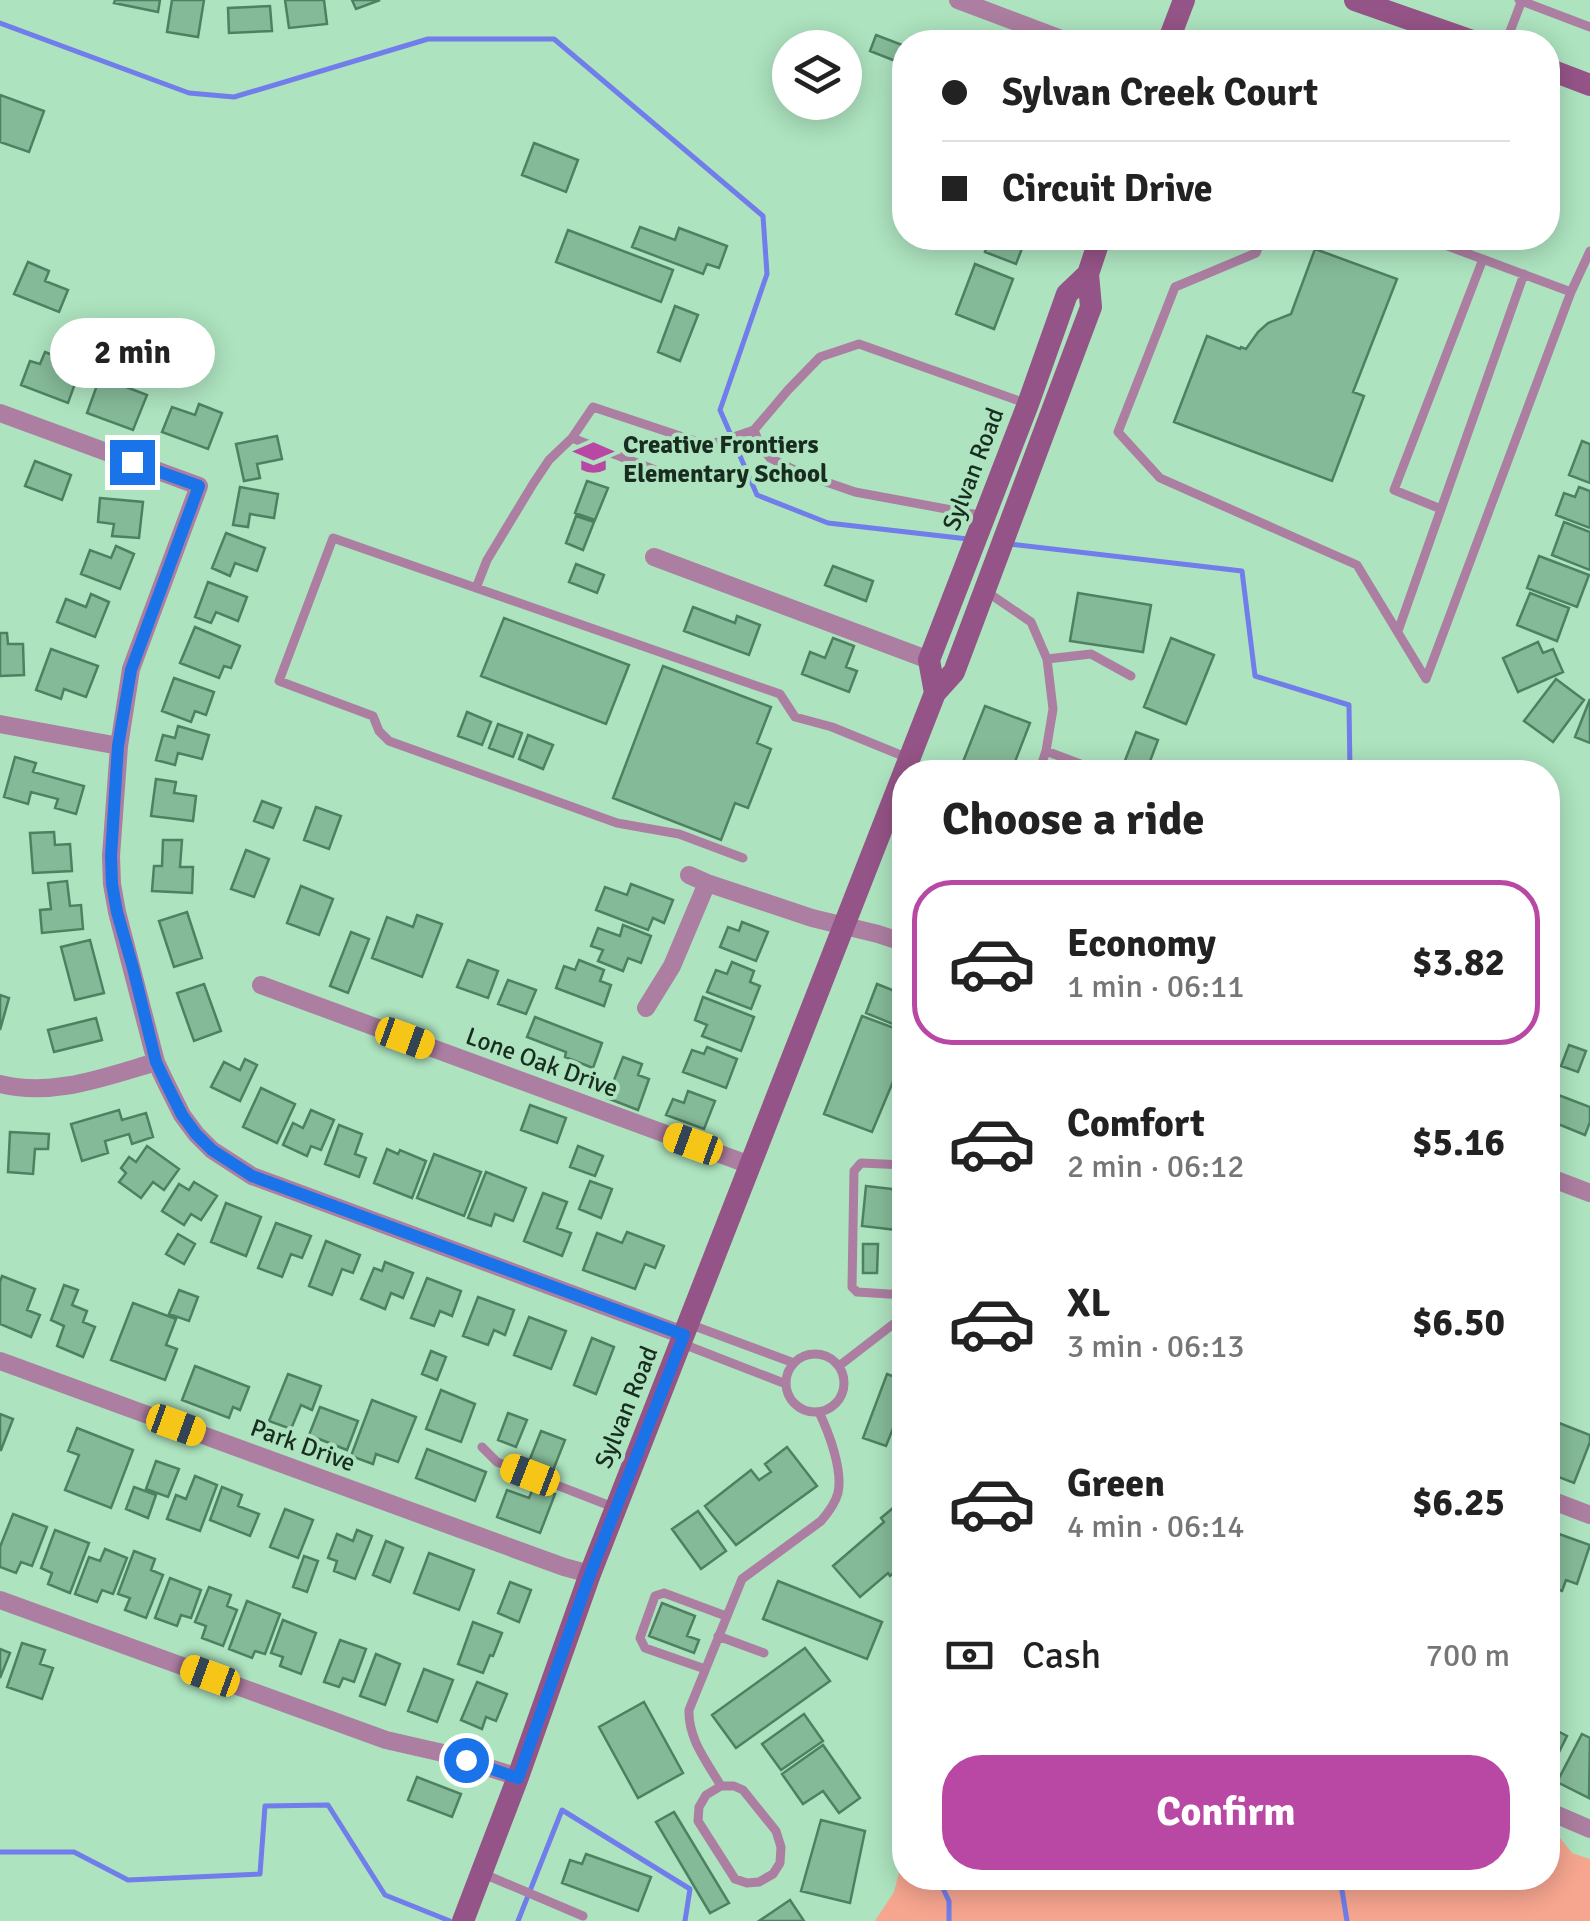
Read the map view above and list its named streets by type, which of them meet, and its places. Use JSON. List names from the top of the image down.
{
  "streets": {
    "main road": ["Sylvan Road"],
    "street": ["Lone Oak Drive", "Park Drive"]
  },
  "crossings": [
    ["Sylvan Road", "Lone Oak Drive"],
    ["Sylvan Road", "Park Drive"]
  ],
  "places": {
    "school or university": ["Creative Frontiers Elementary School"]
  },
  "page": {
    "banner": ["Sylvan Creek Court", "Circuit Drive"],
    "bubble": "2 min",
    "heading": "Choose a ride",
    "list": [
      {
        "name": "Economy",
        "note": "1 min · 06:11",
        "value": "$3.82"
      },
      {
        "name": "Comfort",
        "note": "2 min · 06:12",
        "value": "$5.16"
      },
      {
        "name": "XL",
        "note": "3 min · 06:13",
        "value": "$6.50"
      },
      {
        "name": "Green",
        "note": "4 min · 06:14",
        "value": "$6.25"
      }
    ],
    "pay": ["Cash", "700 m"],
    "buttons": "Confirm"
  }
}
